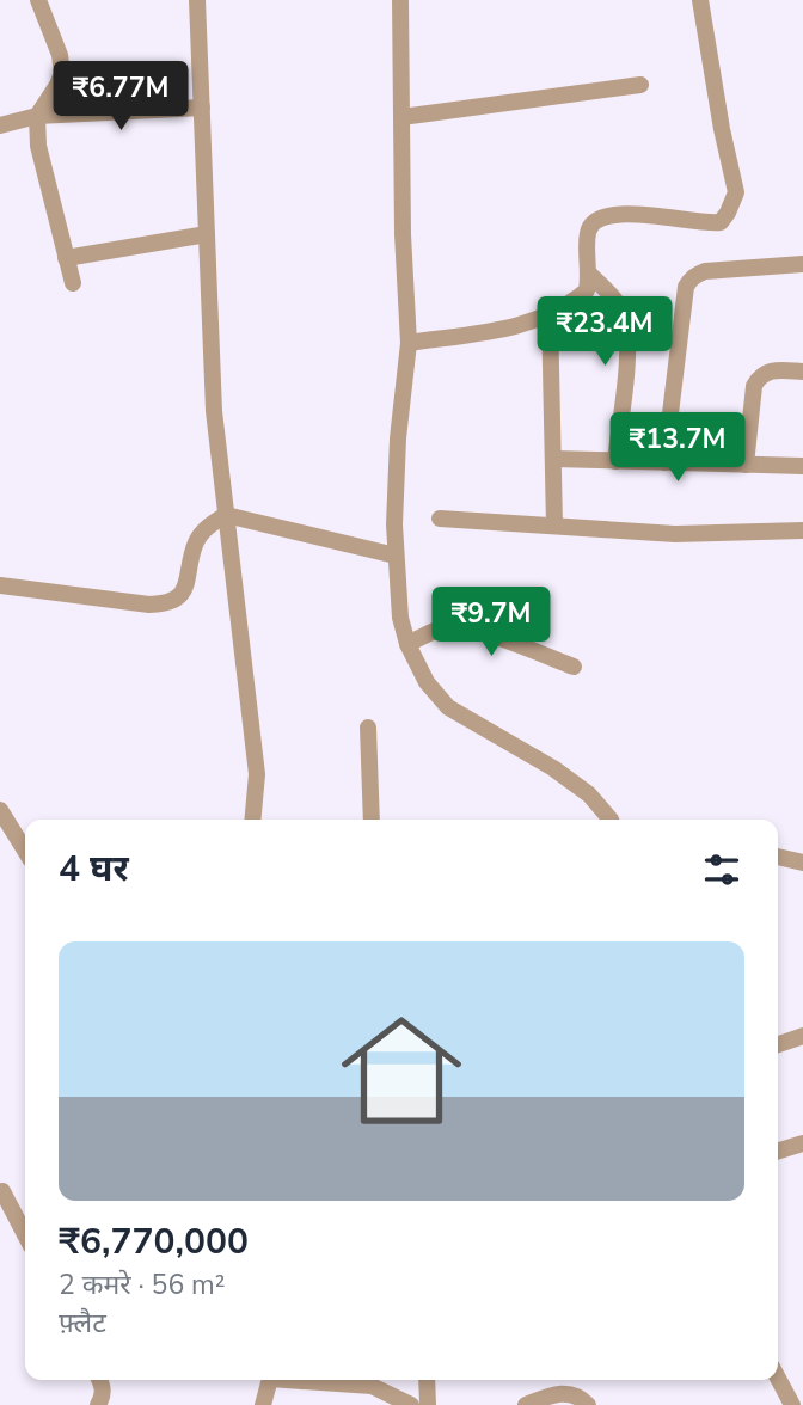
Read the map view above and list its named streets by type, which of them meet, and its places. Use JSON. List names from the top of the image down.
{
  "page": {
    "price": [
      "₹6.77M",
      "₹23.4M",
      "₹13.7M",
      "₹9.7M"
    ],
    "heading": "4 घर",
    "list": [
      {
        "name": "₹6,770,000",
        "note": "2 कमरे · 56 m² · फ़्लैट"
      }
    ]
  }
}
